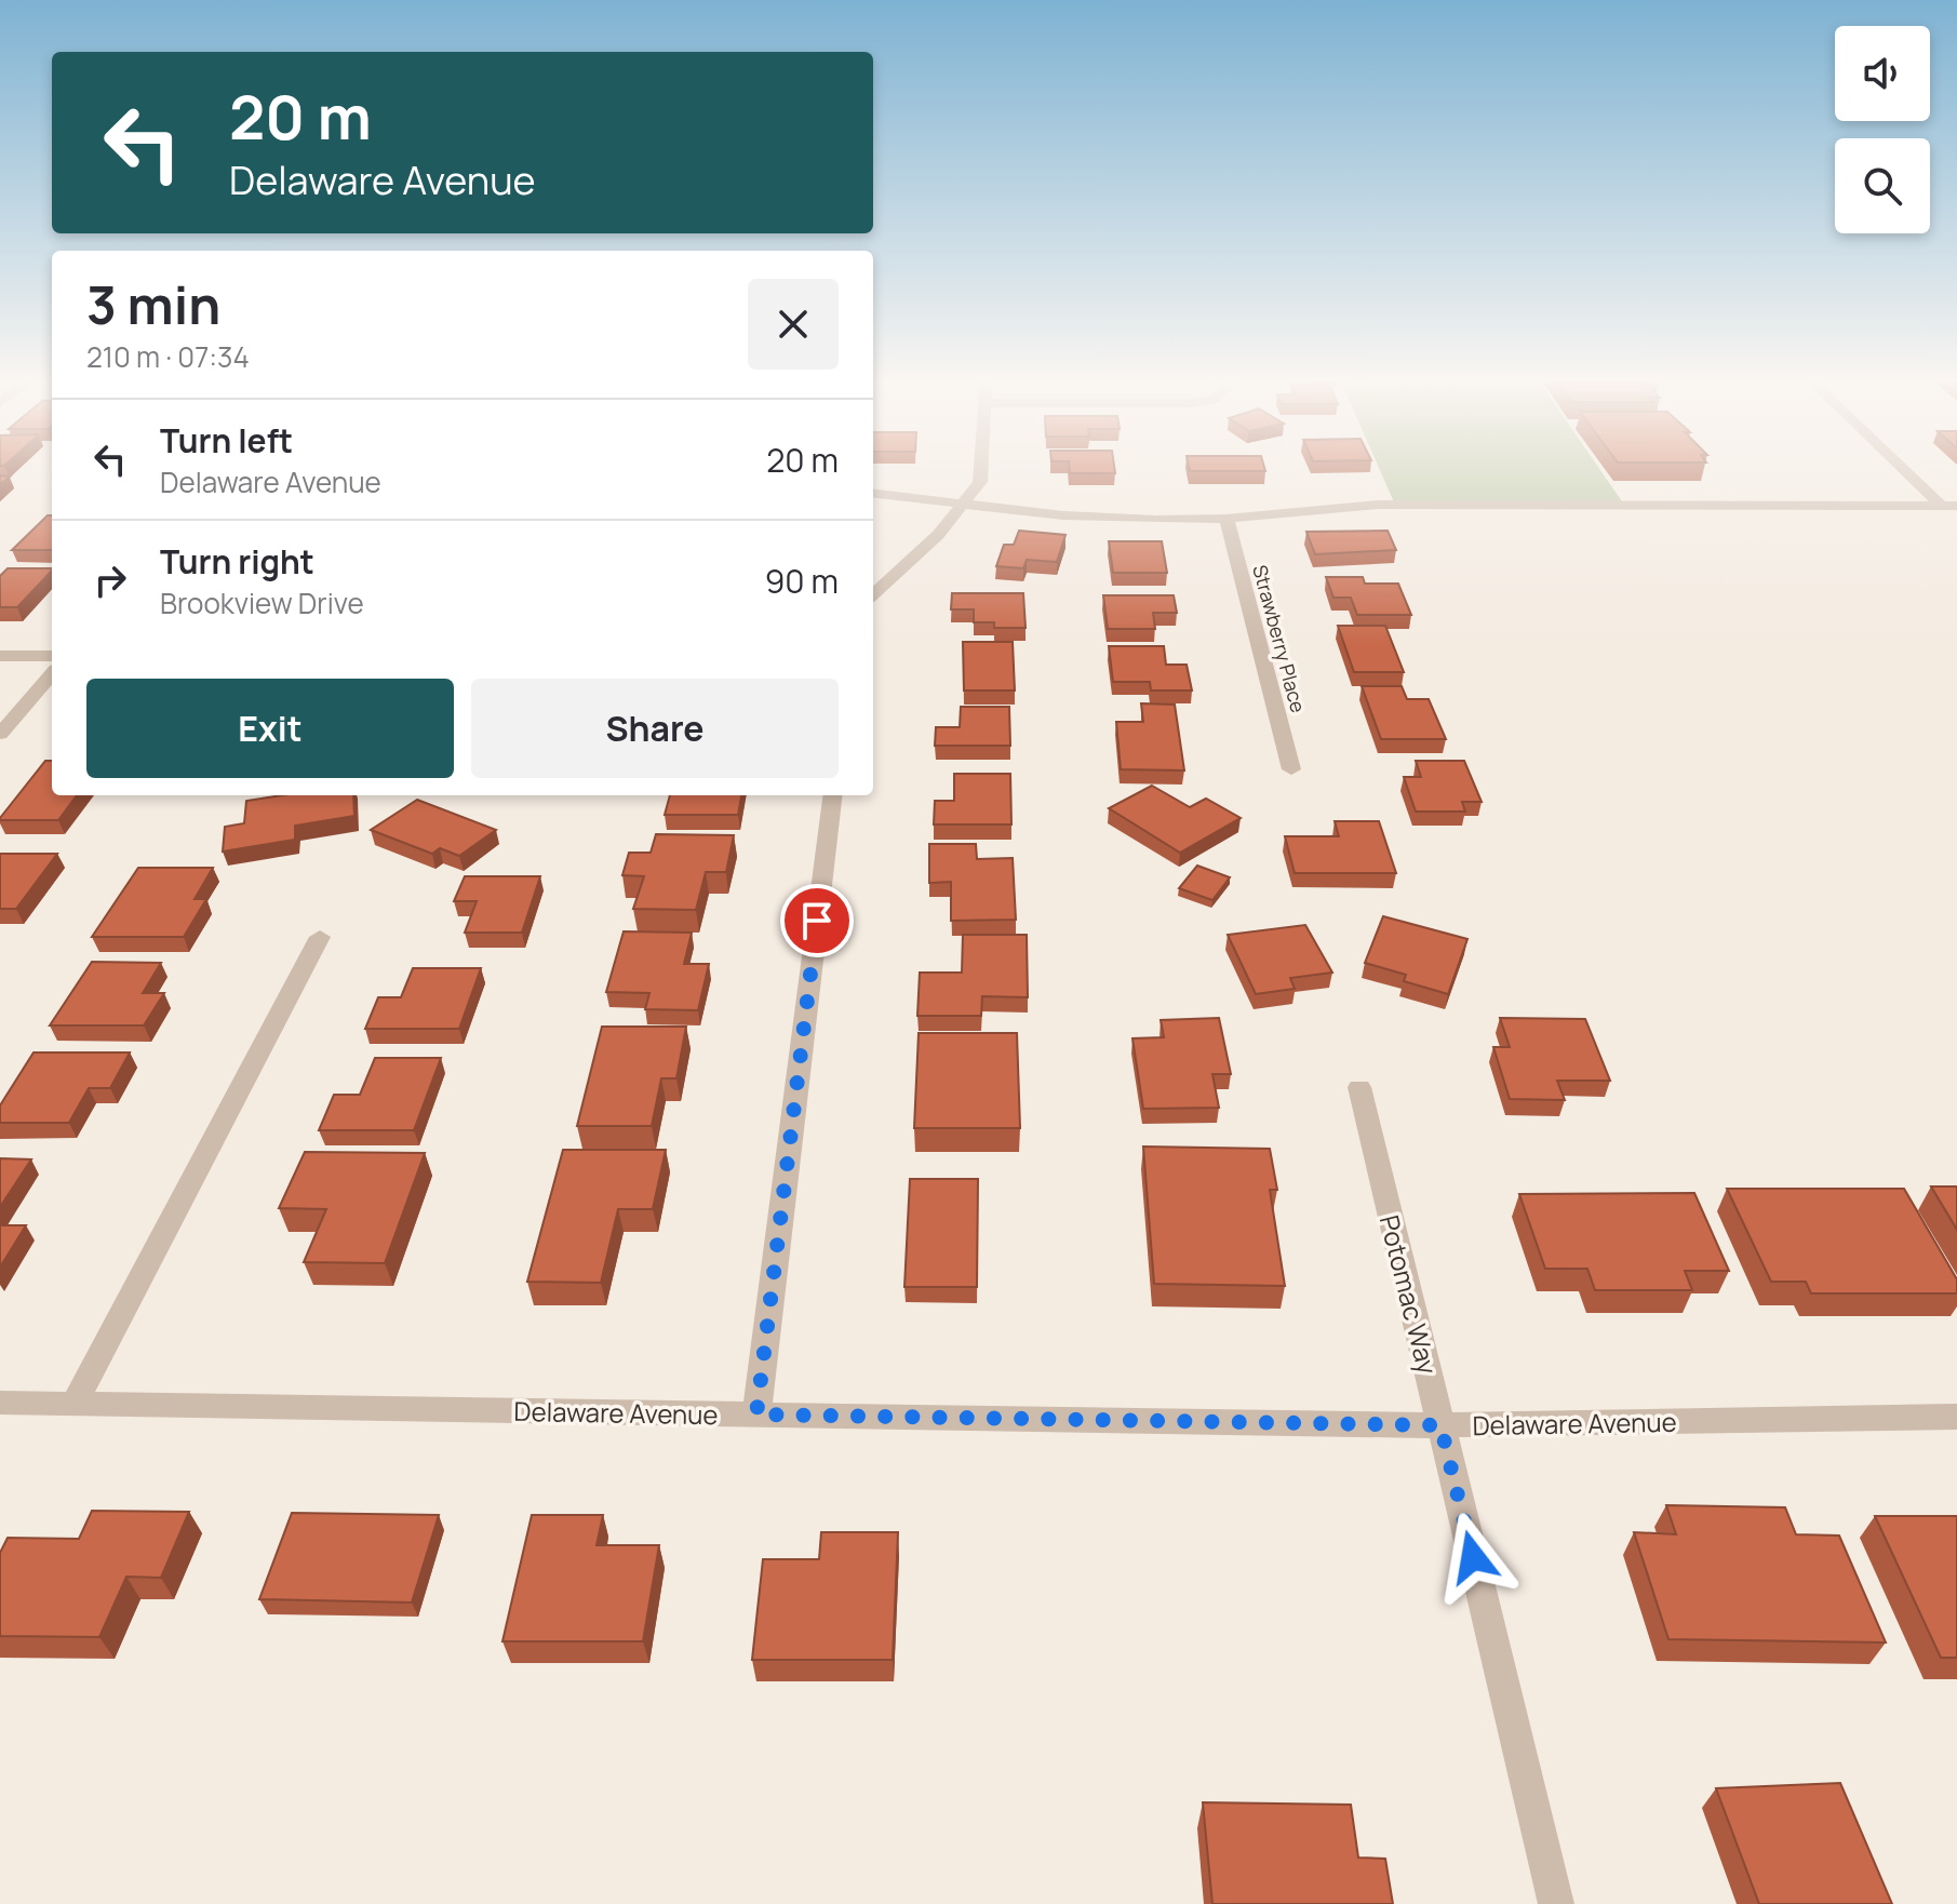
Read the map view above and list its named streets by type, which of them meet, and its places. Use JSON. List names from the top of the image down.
{
  "streets": {
    "street": ["Strawberry Place", "Potomac Way", "Delaware Avenue"]
  },
  "crossings": [
    ["Potomac Way", "Delaware Avenue"]
  ],
  "page": {
    "turn": ["20 m", "Delaware Avenue"],
    "heading": ["3 min", "210 m · 07:34"],
    "list": [
      {
        "name": "Turn left",
        "note": "Delaware Avenue",
        "value": "20 m"
      },
      {
        "name": "Turn right",
        "note": "Brookview Drive",
        "value": "90 m"
      }
    ],
    "buttons": ["Exit", "Share"]
  }
}
